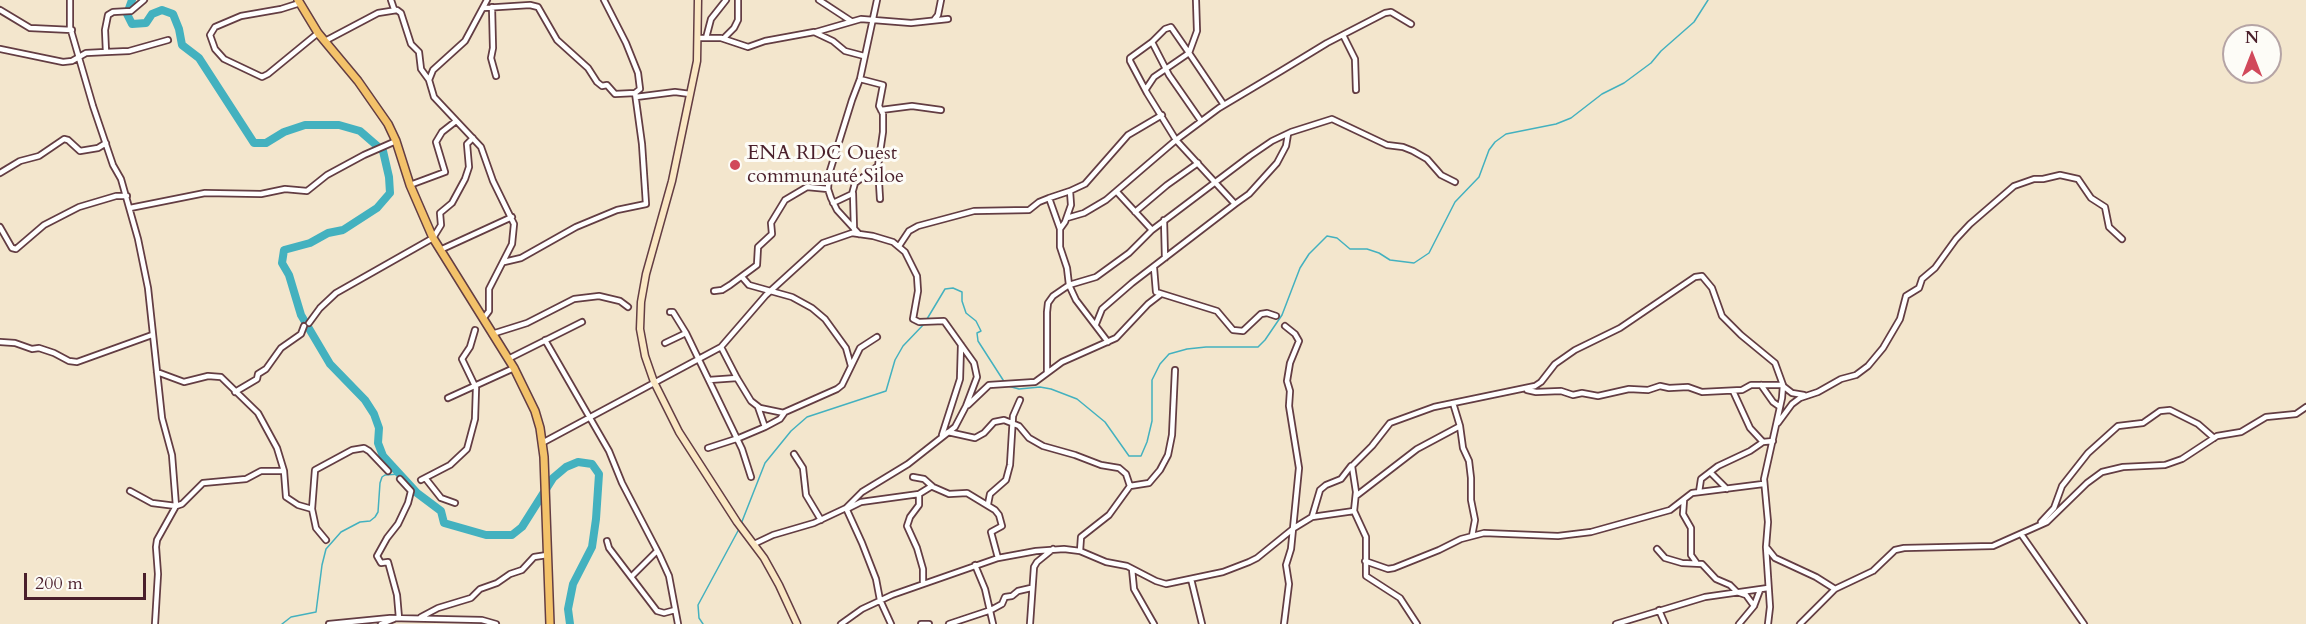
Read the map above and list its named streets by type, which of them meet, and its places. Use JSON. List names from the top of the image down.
{
  "places": ["ENA RDC Ouest communauté Siloe"],
  "scale_bar": "200 m",
  "north": "top"
}
